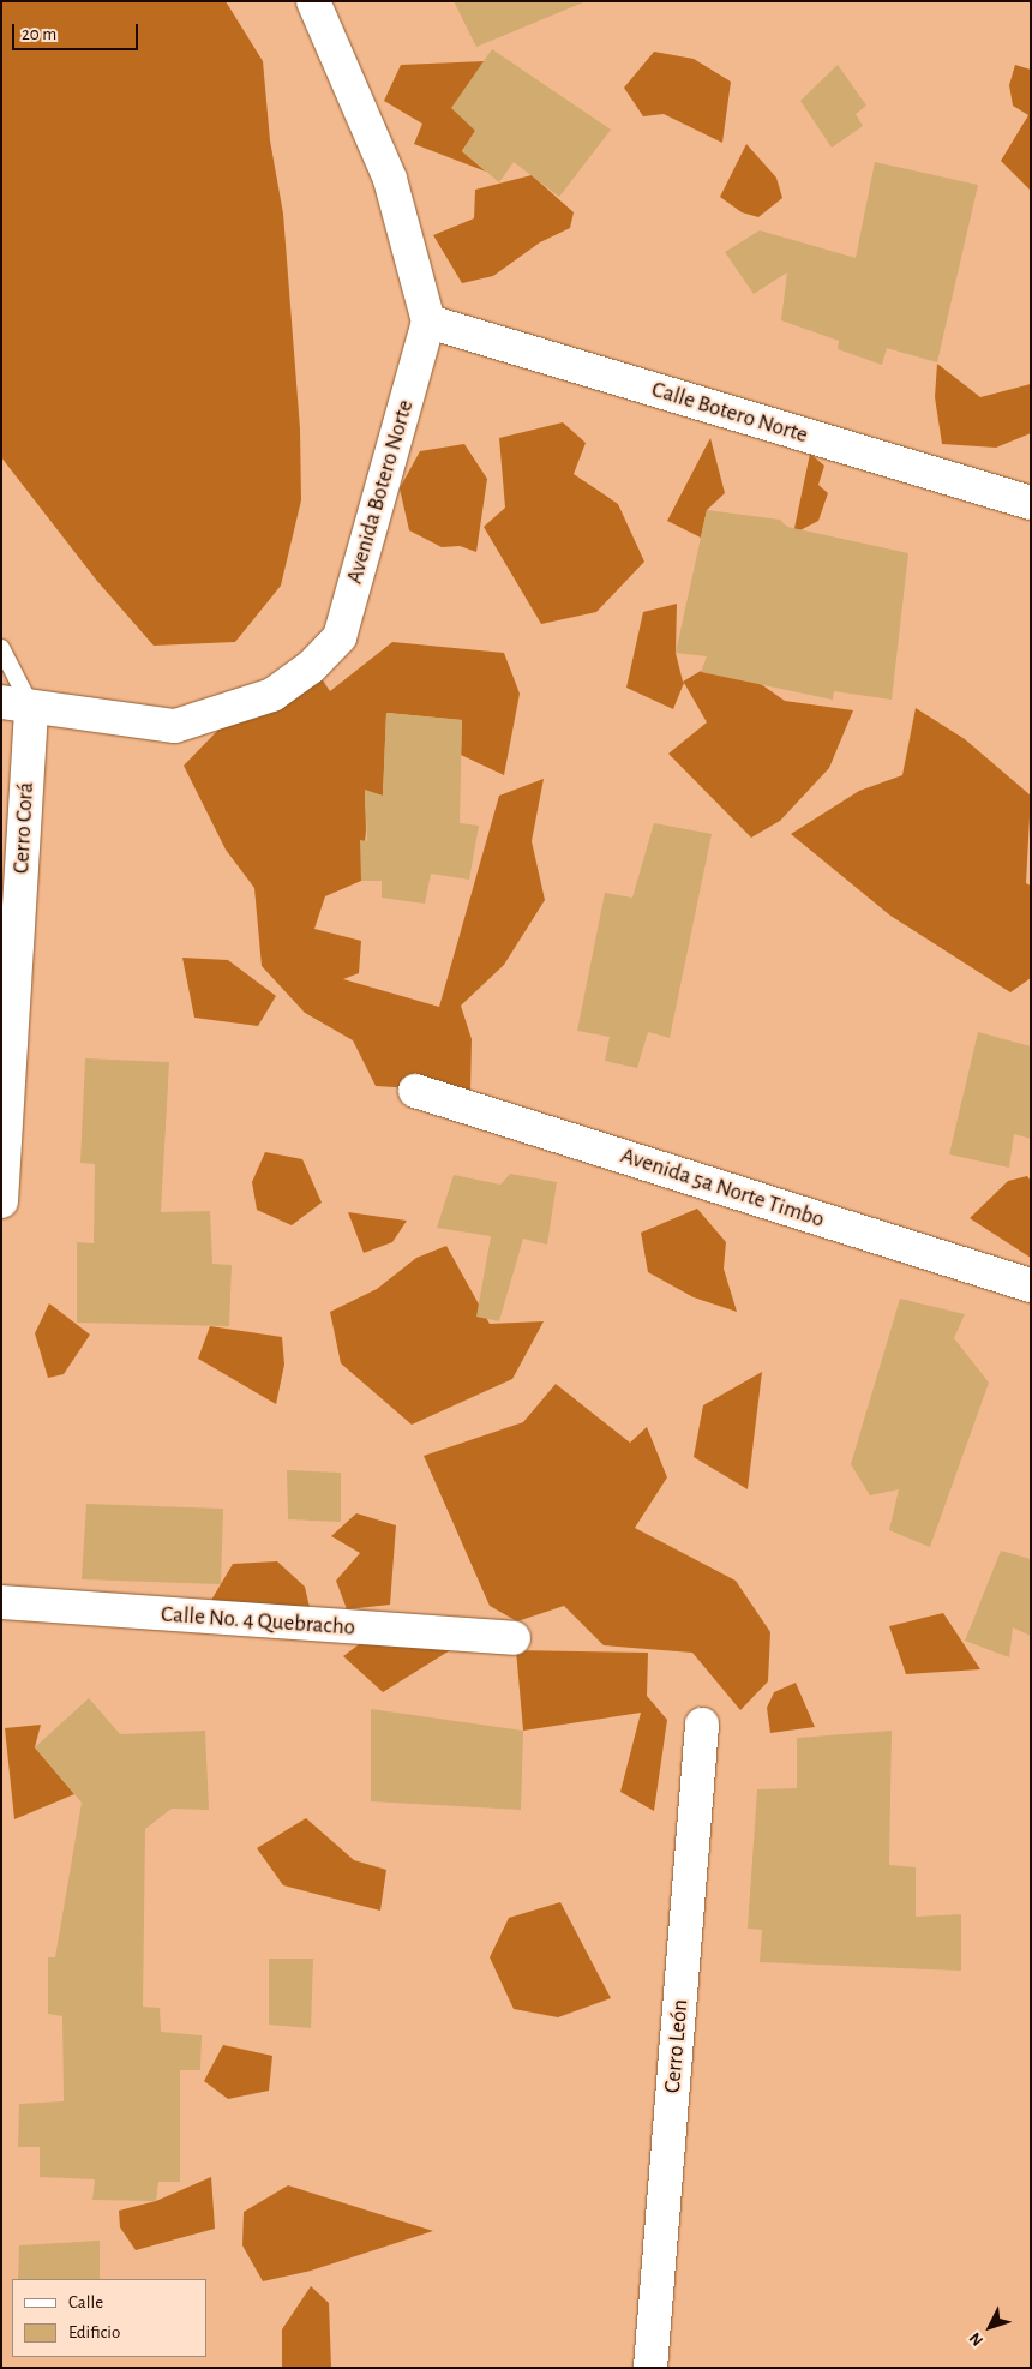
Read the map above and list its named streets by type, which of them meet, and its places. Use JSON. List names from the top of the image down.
{
  "streets": {
    "street": [
      "Calle Botero Norte",
      "Avenida Botero Norte",
      "Cerro Corá",
      "Avenida 5a Norte Timbo",
      "Calle No. 4 Quebracho",
      "Cerro León"
    ]
  },
  "crossings": [
    ["Calle Botero Norte", "Avenida Botero Norte"],
    ["Avenida Botero Norte", "Cerro Corá"]
  ],
  "legend": ["Calle", "Edificio"],
  "scale_bar": "20 m",
  "north": "bottom left"
}
